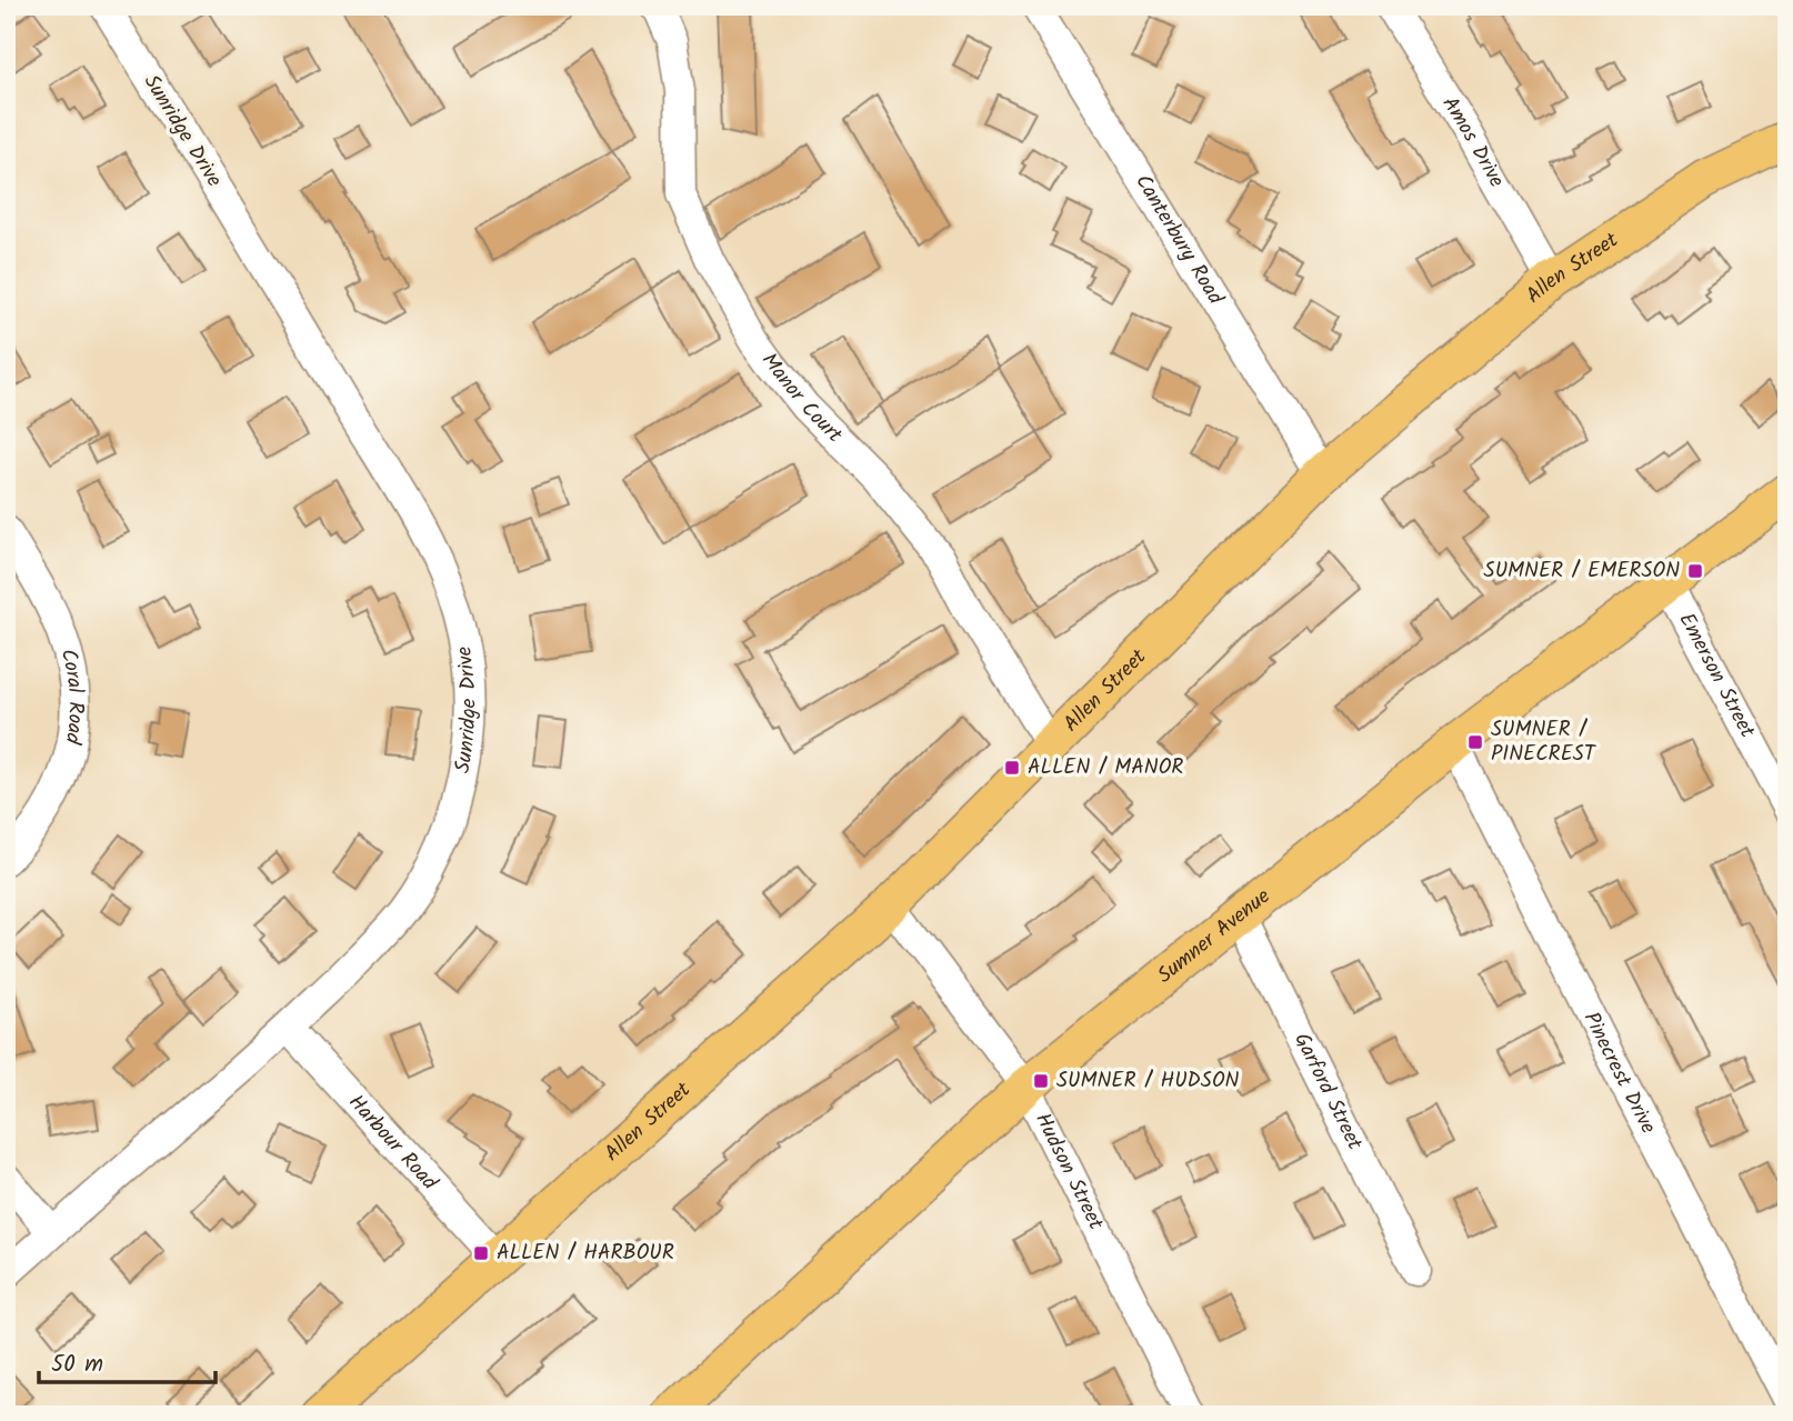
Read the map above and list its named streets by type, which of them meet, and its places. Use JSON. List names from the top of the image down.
{
  "streets": {
    "main road": ["Allen Street", "Sumner Avenue"],
    "street": [
      "Sunridge Drive",
      "Amos Drive",
      "Canterbury Road",
      "Manor Court",
      "Emerson Street",
      "Coral Road",
      "Pinecrest Drive",
      "Garford Street",
      "Harbour Road",
      "Hudson Street"
    ]
  },
  "crossings": [
    ["Sunridge Drive", "Harbour Road"],
    ["Amos Drive", "Allen Street"],
    ["Canterbury Road", "Allen Street"],
    ["Allen Street", "Manor Court"],
    ["Allen Street", "Harbour Road"],
    ["Allen Street", "Hudson Street"],
    ["Emerson Street", "Sumner Avenue"],
    ["Sumner Avenue", "Pinecrest Drive"],
    ["Sumner Avenue", "Garford Street"],
    ["Sumner Avenue", "Hudson Street"]
  ],
  "places": {
    "transit": [
      "SUMNER / EMERSON",
      "SUMNER / PINECREST",
      "ALLEN / MANOR",
      "SUMNER / HUDSON",
      "ALLEN / HARBOUR"
    ]
  },
  "scale_bar": "50 m"
}
